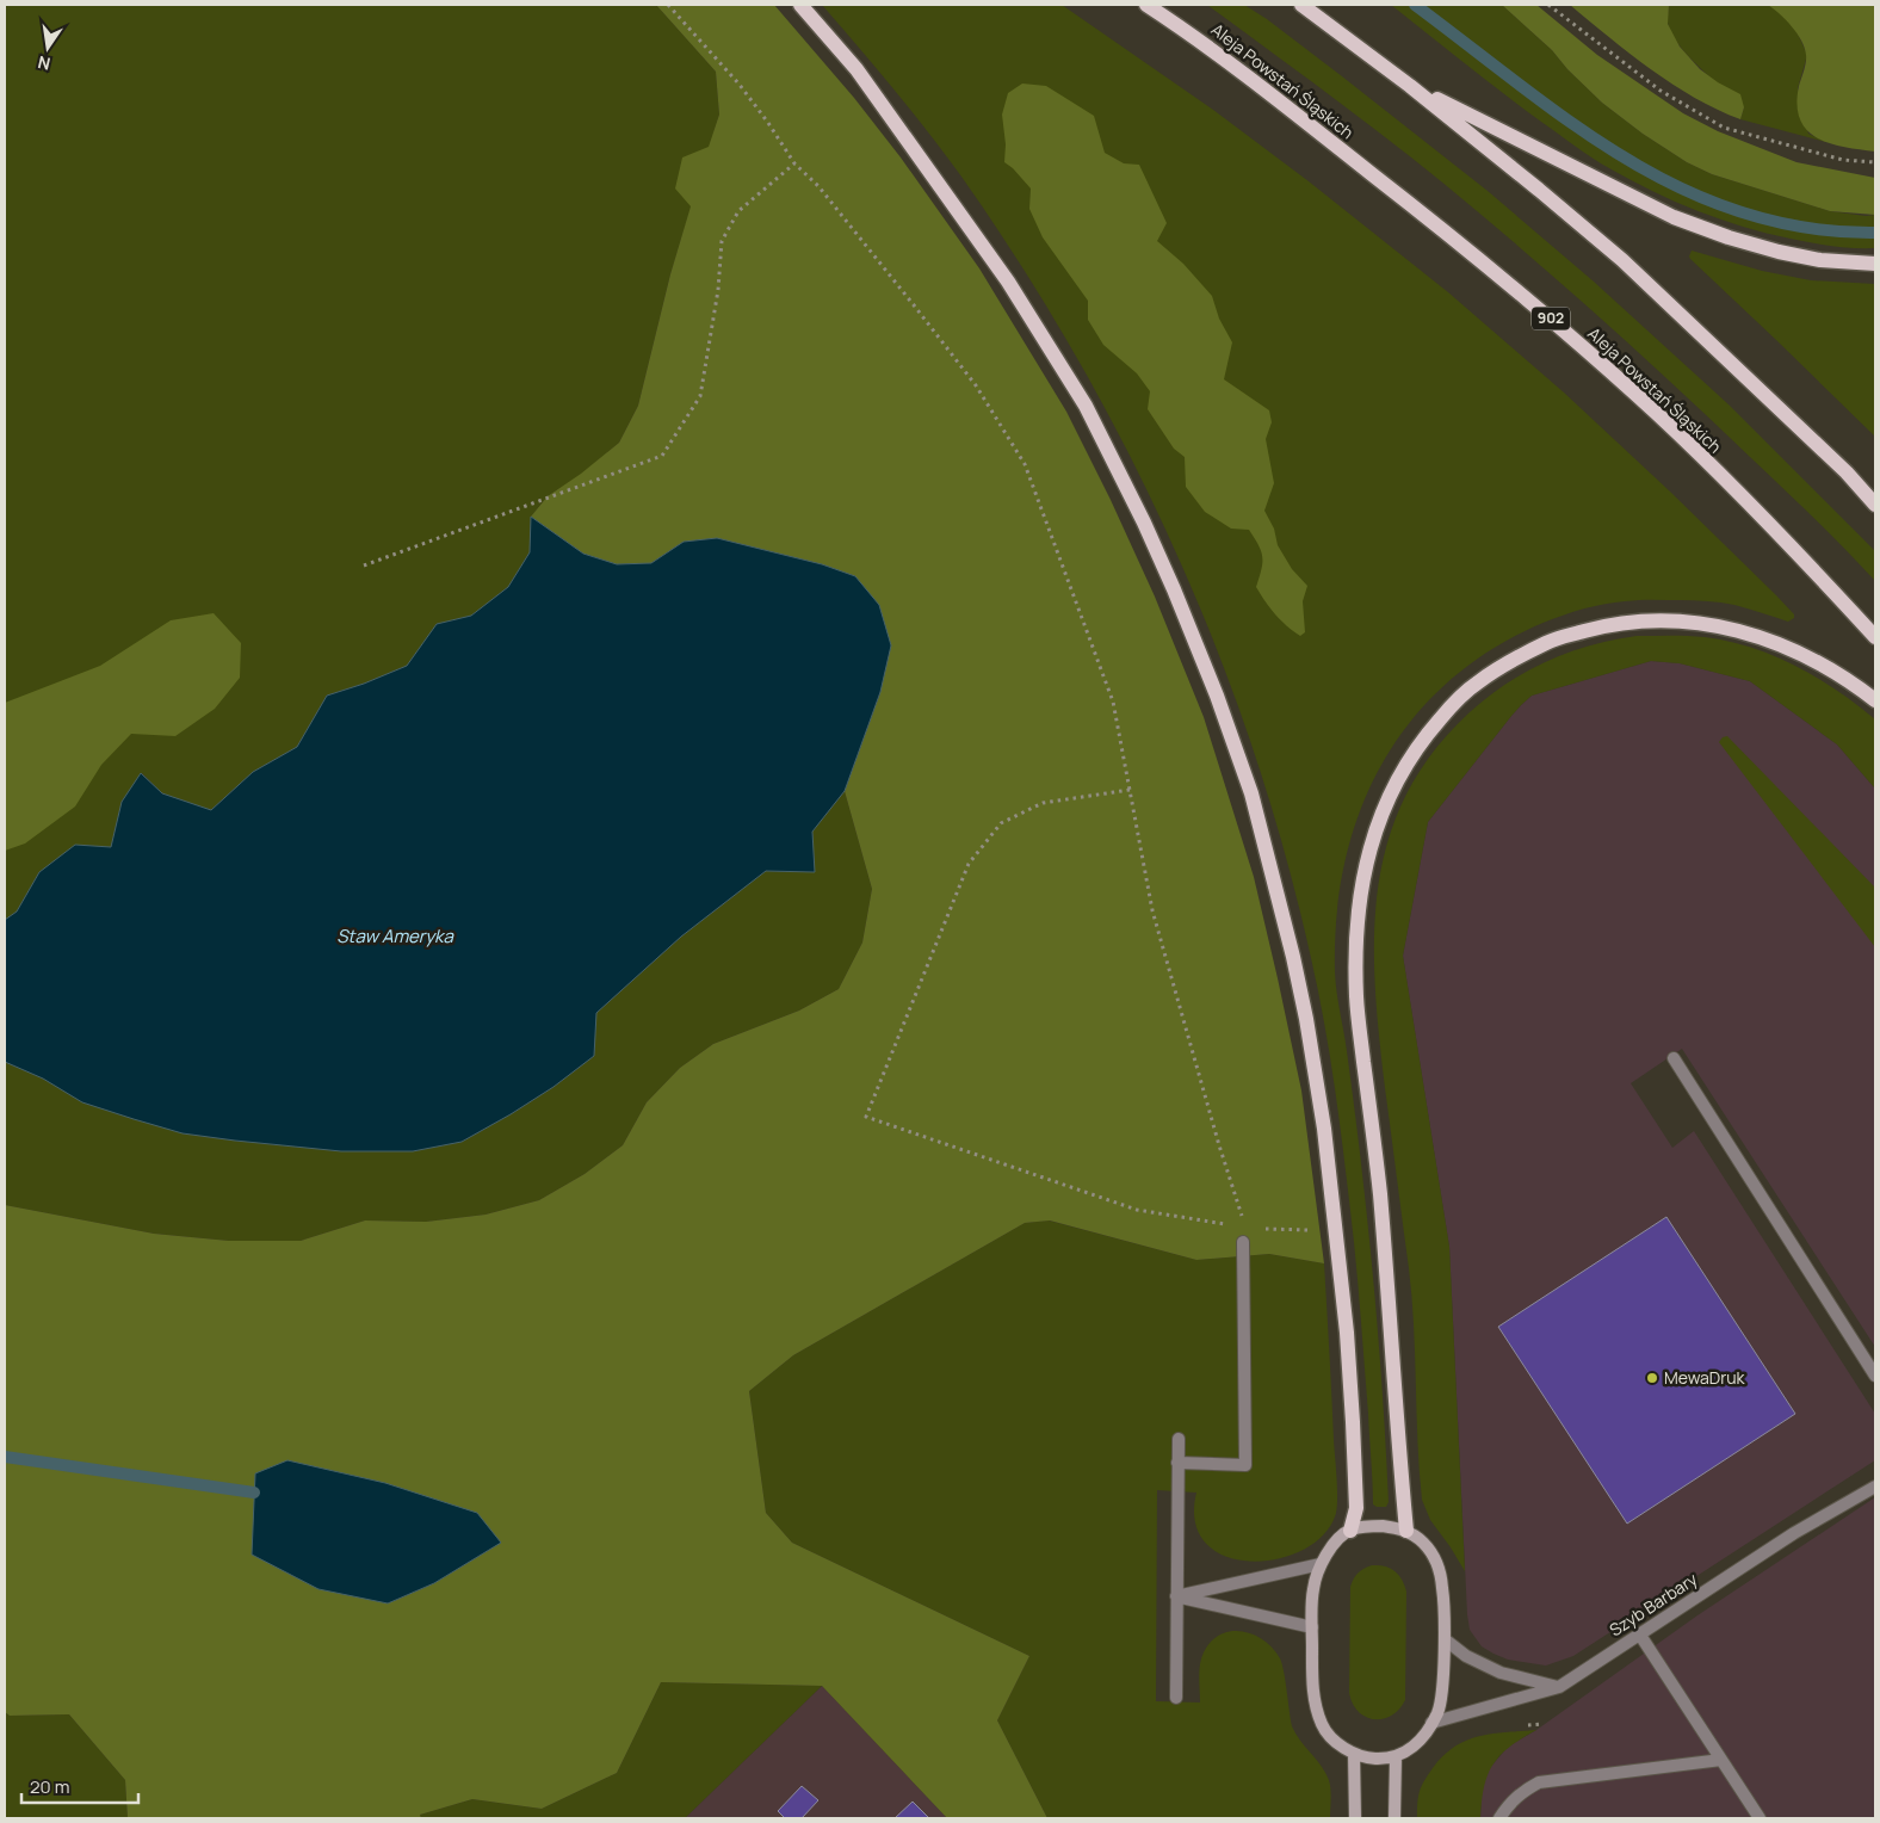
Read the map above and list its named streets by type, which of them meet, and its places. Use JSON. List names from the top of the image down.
{
  "streets": {
    "main road": ["Aleja Powstań Śląskich", "902"],
    "lane": ["Szyb Barbary"]
  },
  "water": ["Staw Ameryka"],
  "places": ["MewaDruk"],
  "scale_bar": "20 m",
  "north": "bottom"
}
